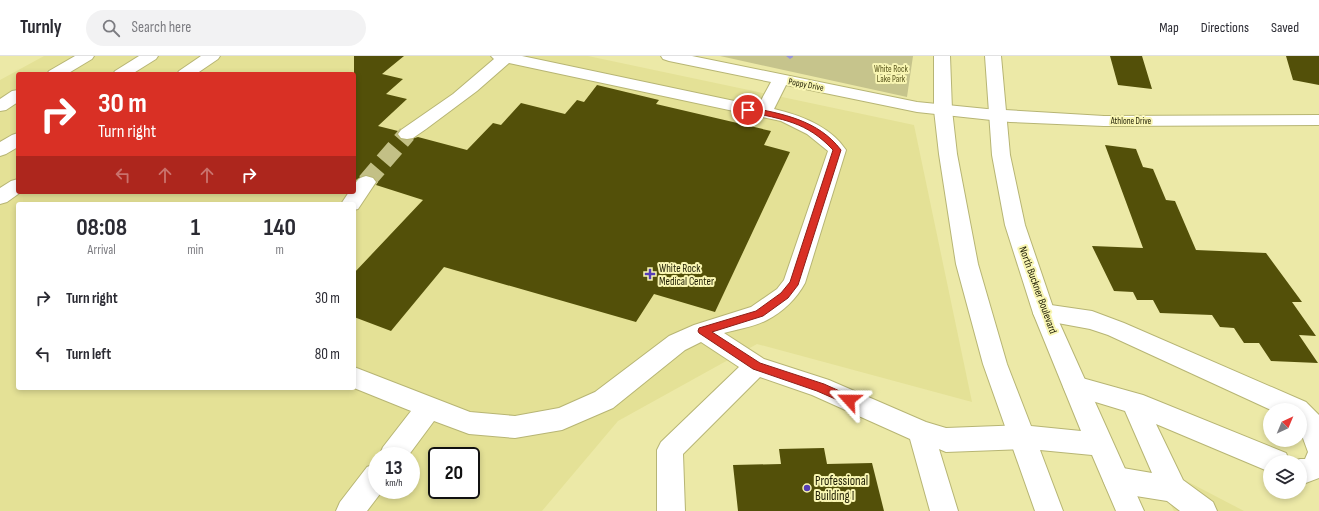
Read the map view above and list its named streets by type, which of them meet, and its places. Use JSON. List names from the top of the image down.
{
  "streets": {
    "main road": ["Poppy Drive", "Athlone Drive", "North Buckner Boulevard"]
  },
  "crossings": [
    ["Poppy Drive", "Athlone Drive"],
    ["Athlone Drive", "North Buckner Boulevard"]
  ],
  "parks": ["White Rock Lake Park"],
  "places": {
    "health": ["White Rock Medical Center"],
    "other": ["Professional Building I"]
  },
  "north": "top right",
  "page": {
    "header": "Turnly",
    "search": "Search here",
    "nav": ["Map", "Directions", "Saved"],
    "turn": ["30 m", "Turn right"],
    "eta": [
      "08:08",
      "Arrival",
      "1",
      "min",
      "140",
      "m"
    ],
    "list": [
      {
        "name": "Turn right",
        "value": "30 m"
      },
      {
        "name": "Turn left",
        "value": "80 m"
      }
    ],
    "speed": "13 km/h",
    "limit": "20"
  }
}
